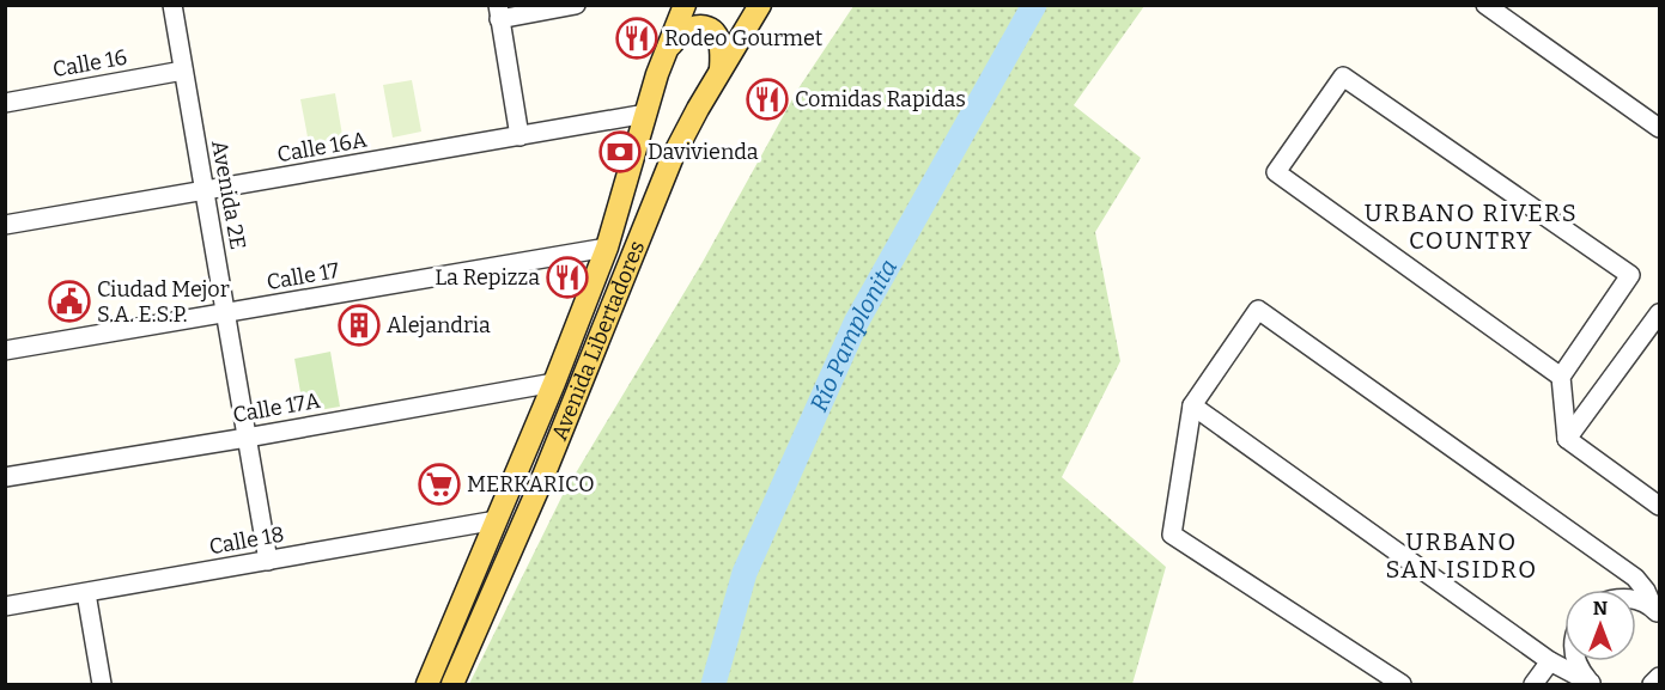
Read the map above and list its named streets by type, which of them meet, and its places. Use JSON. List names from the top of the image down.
{
  "streets": {
    "main road": ["Avenida Libertadores"],
    "street": [
      "Calle 16",
      "Calle 16A",
      "Avenida 2E",
      "Calle 17",
      "Calle 17A",
      "Calle 18"
    ]
  },
  "crossings": [
    ["Calle 16", "Avenida 2E"],
    ["Calle 16A", "Avenida 2E"],
    ["Calle 16A", "Avenida Libertadores"],
    ["Avenida 2E", "Calle 17"],
    ["Avenida 2E", "Calle 17A"],
    ["Avenida 2E", "Calle 18"],
    ["Calle 17", "Avenida Libertadores"],
    ["Avenida Libertadores", "Calle 17A"],
    ["Avenida Libertadores", "Calle 18"]
  ],
  "districts": ["URBANO RIVERS COUNTRY", "URBANO SAN ISIDRO"],
  "water": ["Río Pamplonita"],
  "places": {
    "restaurant": ["Rodeo Gourmet", "Comidas Rapidas", "La Repizza"],
    "bank": ["Davivienda"],
    "public building": ["Ciudad Mejor S.A. E.S.P."],
    "building": ["Alejandria"],
    "supermarket": ["MERKARICO"]
  },
  "north": "top"
}
